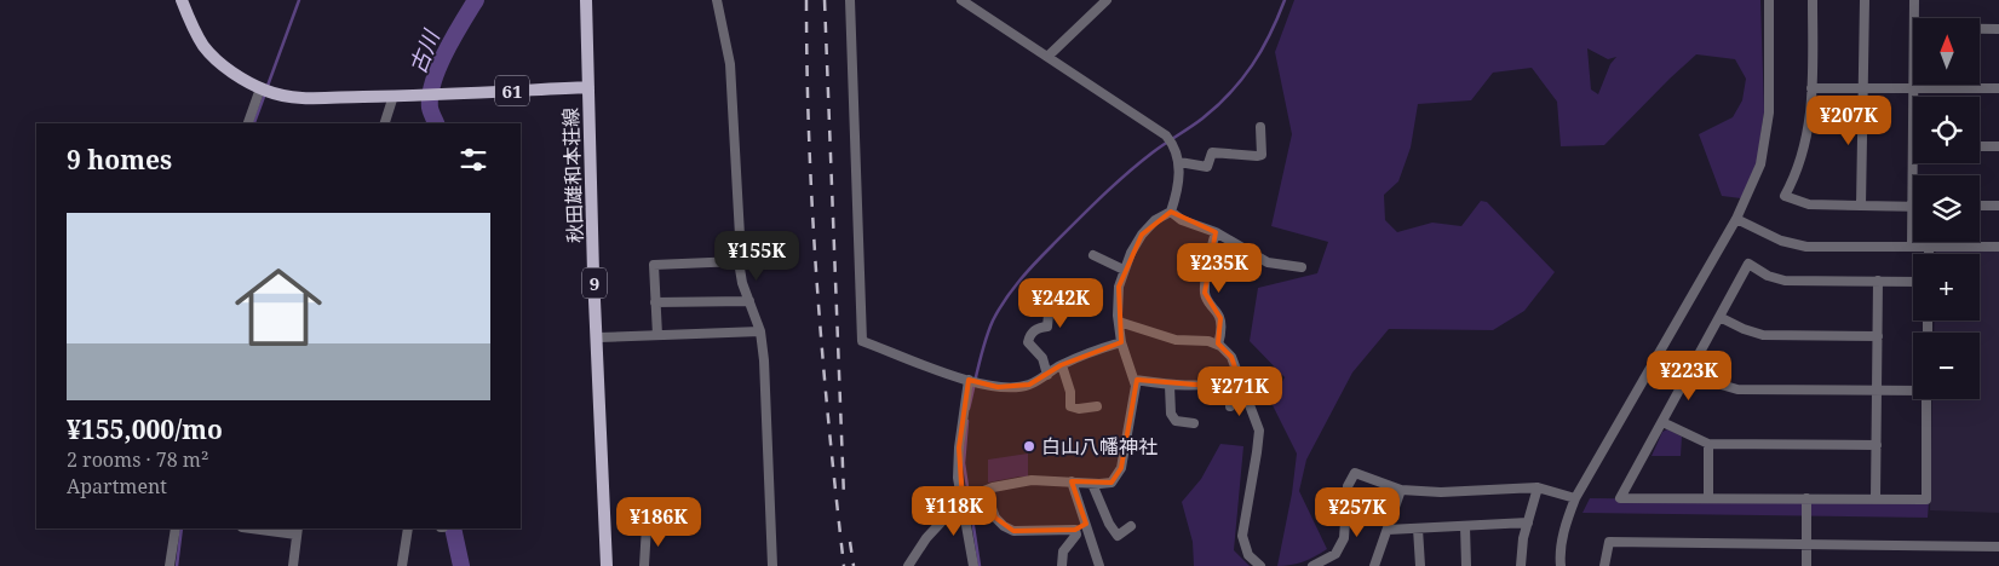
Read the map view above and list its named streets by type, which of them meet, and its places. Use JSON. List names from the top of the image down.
{
  "streets": {
    "main road": ["61", "秋田雄和本荘線", "9"]
  },
  "crossings": [
    ["61", "秋田雄和本荘線"]
  ],
  "water": ["古川"],
  "places": ["白山八幡神社"],
  "north": "top",
  "page": {
    "map_buttons": ["+", "−"],
    "price": [
      "¥207K",
      "¥155K",
      "¥235K",
      "¥242K",
      "¥223K",
      "¥271K",
      "¥118K",
      "¥257K",
      "¥186K"
    ],
    "heading": "9 homes",
    "list": [
      {
        "name": "¥155,000/mo",
        "note": "2 rooms · 78 m² · Apartment"
      }
    ]
  }
}
